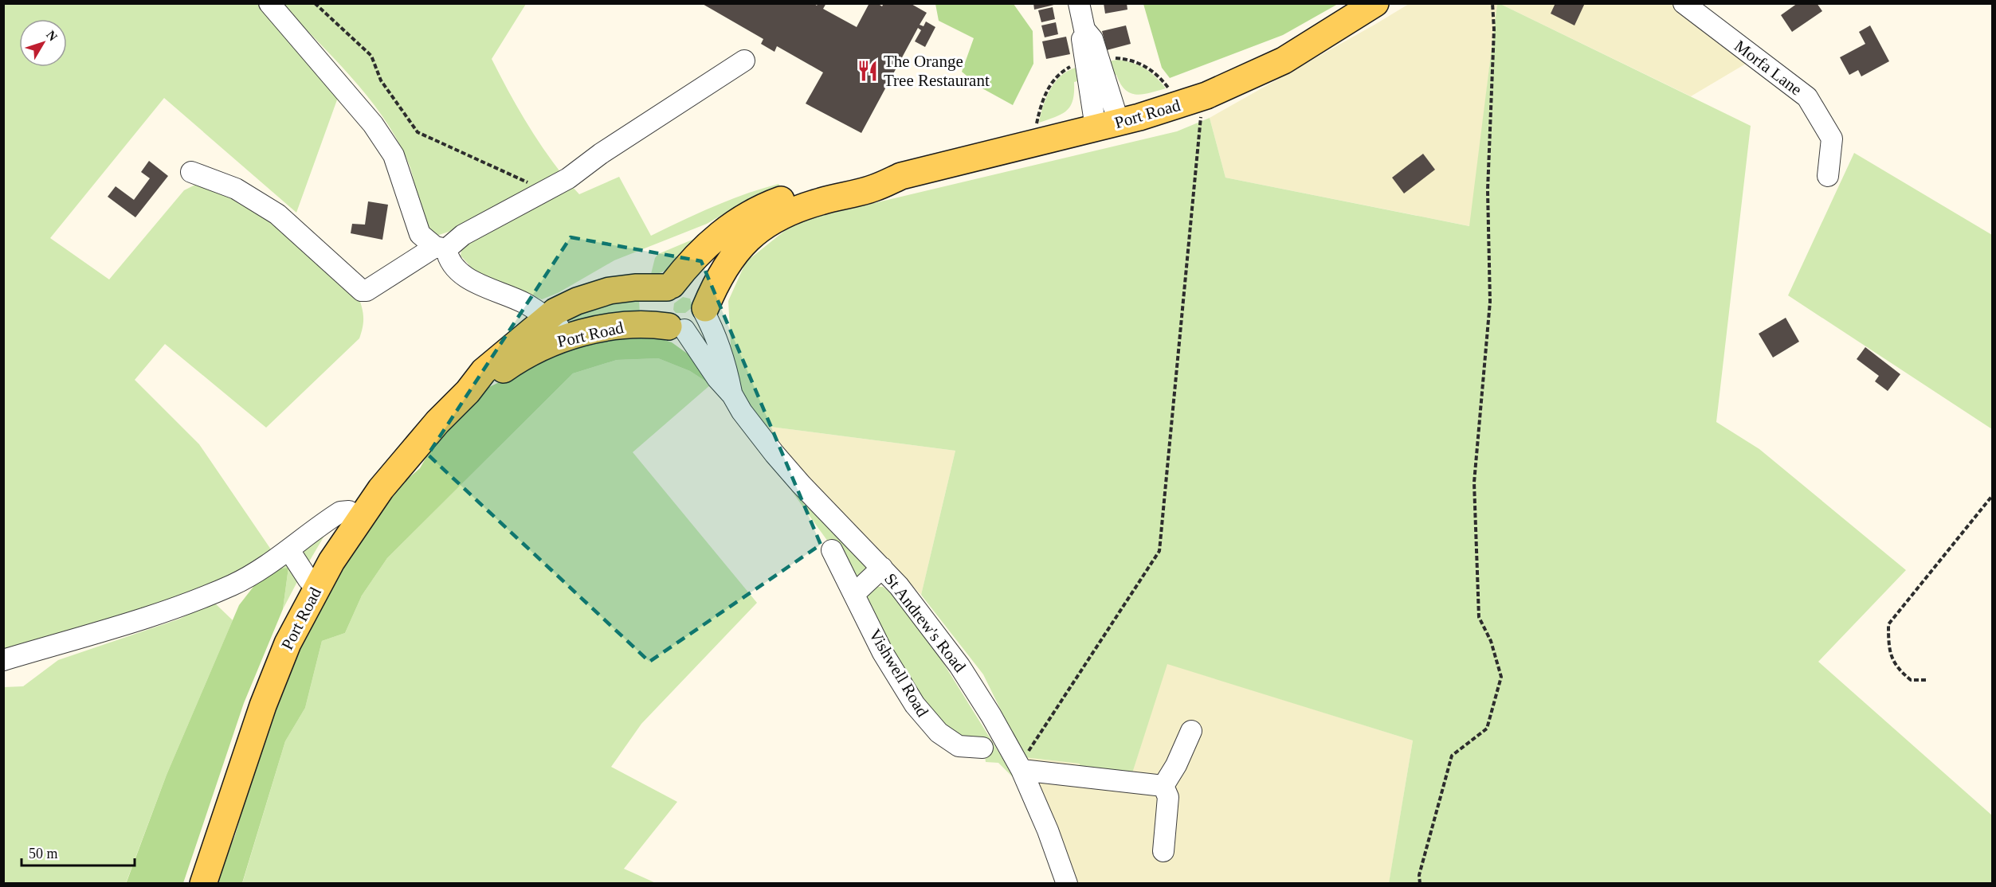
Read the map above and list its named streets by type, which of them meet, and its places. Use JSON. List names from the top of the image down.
{
  "streets": {
    "main road": ["Port Road"],
    "street": ["Morfa Lane", "St Andrew's Road", "Vishwell Road"]
  },
  "crossings": [
    ["Port Road", "St Andrew's Road"]
  ],
  "places": {
    "restaurant": ["The Orange Tree Restaurant"]
  },
  "scale_bar": "50 m",
  "north": "top right"
}
